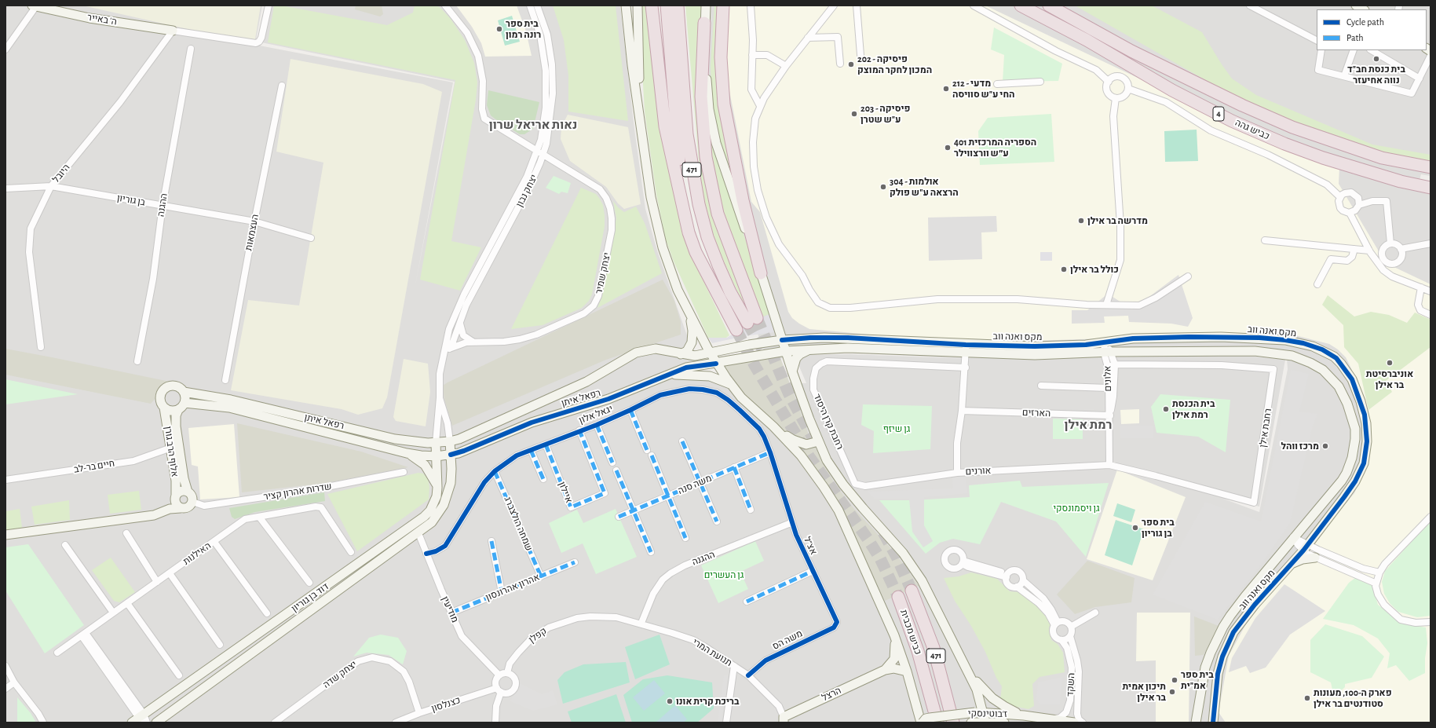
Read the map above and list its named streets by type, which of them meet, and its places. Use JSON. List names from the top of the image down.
{
  "streets": {
    "highway": [
      "4",
      "כביש גהה",
      "471",
      "כביש מכבית"
    ],
    "main road": [
      "ה' באייר",
      "יצחק נבון",
      "מקס ואנה ווב",
      "רפאל איתן",
      "אלוף הרב גורן",
      "דוד בן גוריון",
      "הרצל",
      "ז'בוטינסקי"
    ],
    "street": [
      "היובל",
      "בן גוריון",
      "ההגנה",
      "העצמאות",
      "יצחק שמיר",
      "אלונים",
      "הארזים",
      "יגאל אלון",
      "רחבת קרן היסוד",
      "רחבת אילן",
      "חיים בר-לב",
      "אורנים",
      "משה סנה",
      "שדרות אהרון קציר",
      "איילון",
      "שמחה הולצברג",
      "אצ\"ל",
      "האילנות",
      "אהרון אהרונסון",
      "מודיעין",
      "קפלן",
      "משה הס",
      "תנועת המרי",
      "יצחק שדה",
      "השקד",
      "כצנלסון"
    ]
  },
  "crossings": [
    ["ה' באייר", "היובל"],
    ["היובל", "בן גוריון"],
    ["יצחק נבון", "יצחק שמיר"],
    ["יצחק נבון", "רפאל איתן"],
    ["יצחק נבון", "דוד בן גוריון"],
    ["בן גוריון", "ההגנה"],
    ["בן גוריון", "העצמאות"],
    ["ההגנה", "אצ\"ל"],
    ["ההגנה", "תנועת המרי"],
    ["מקס ואנה ווב", "אלונים"],
    ["מקס ואנה ווב", "רפאל איתן"],
    ["מקס ואנה ווב", "אורנים"],
    ["אלונים", "הארזים"],
    ["אלונים", "רחבת אילן"],
    ["אלונים", "אורנים"],
    ["רפאל איתן", "אלוף הרב גורן"],
    ["רפאל איתן", "דוד בן גוריון"],
    ["הארזים", "אורנים"],
    ["יגאל אלון", "משה סנה"],
    ["יגאל אלון", "איילון"],
    ["יגאל אלון", "שמחה הולצברג"],
    ["יגאל אלון", "אצ\"ל"],
    ["יגאל אלון", "מודיעין"],
    ["רחבת קרן היסוד", "אורנים"],
    ["רחבת אילן", "אורנים"],
    ["אלוף הרב גורן", "חיים בר-לב"],
    ["אלוף הרב גורן", "שדרות אהרון קציר"],
    ["שמחה הולצברג", "אהרון אהרונסון"],
    ["אצ\"ל", "משה הס"],
    ["אהרון אהרונסון", "מודיעין"],
    ["דוד בן גוריון", "מודיעין"],
    ["מודיעין", "קפלן"],
    ["מודיעין", "כצנלסון"],
    ["קפלן", "תנועת המרי"],
    ["קפלן", "כצנלסון"],
    ["משה הס", "תנועת המרי"],
    ["תנועת המרי", "הרצל"],
    ["יצחק שדה", "כצנלסון"],
    ["השקד", "ז'בוטינסקי"]
  ],
  "districts": ["נאות אריאל שרון", "רמת אילן"],
  "parks": ["גן שיזף", "גן ויסמונסקי", "גן העשרים"],
  "places": [
    "בית ספר רונה רמון",
    "בית כנסת חב\"ד נווה אחיעזר",
    "202 - פיסיקה המכון לחקר המוצק",
    "212 - מדעי החי ע\"ש סוויסה",
    "203 - פיסיקה ע\"ש שטרן",
    "401 הספריה המרכזית ע״ש וורצווילר",
    "304 - אולמות הרצאה ע\"ש פולק",
    "מדרשה בר אילן",
    "כולל בר אילן",
    "אוניברסיטת בר אילן",
    "בית הכנסת רמת אילן",
    "מרכז ווהל",
    "בית ספר בן גוריון",
    "בית ספר אמ\"ית",
    "תיכון אמית בר אילן",
    "פארק ה-100, מעונות סטודנטים בר אילן",
    "בריכת קרית אונו"
  ],
  "legend": ["Cycle path", "Path"]
}
